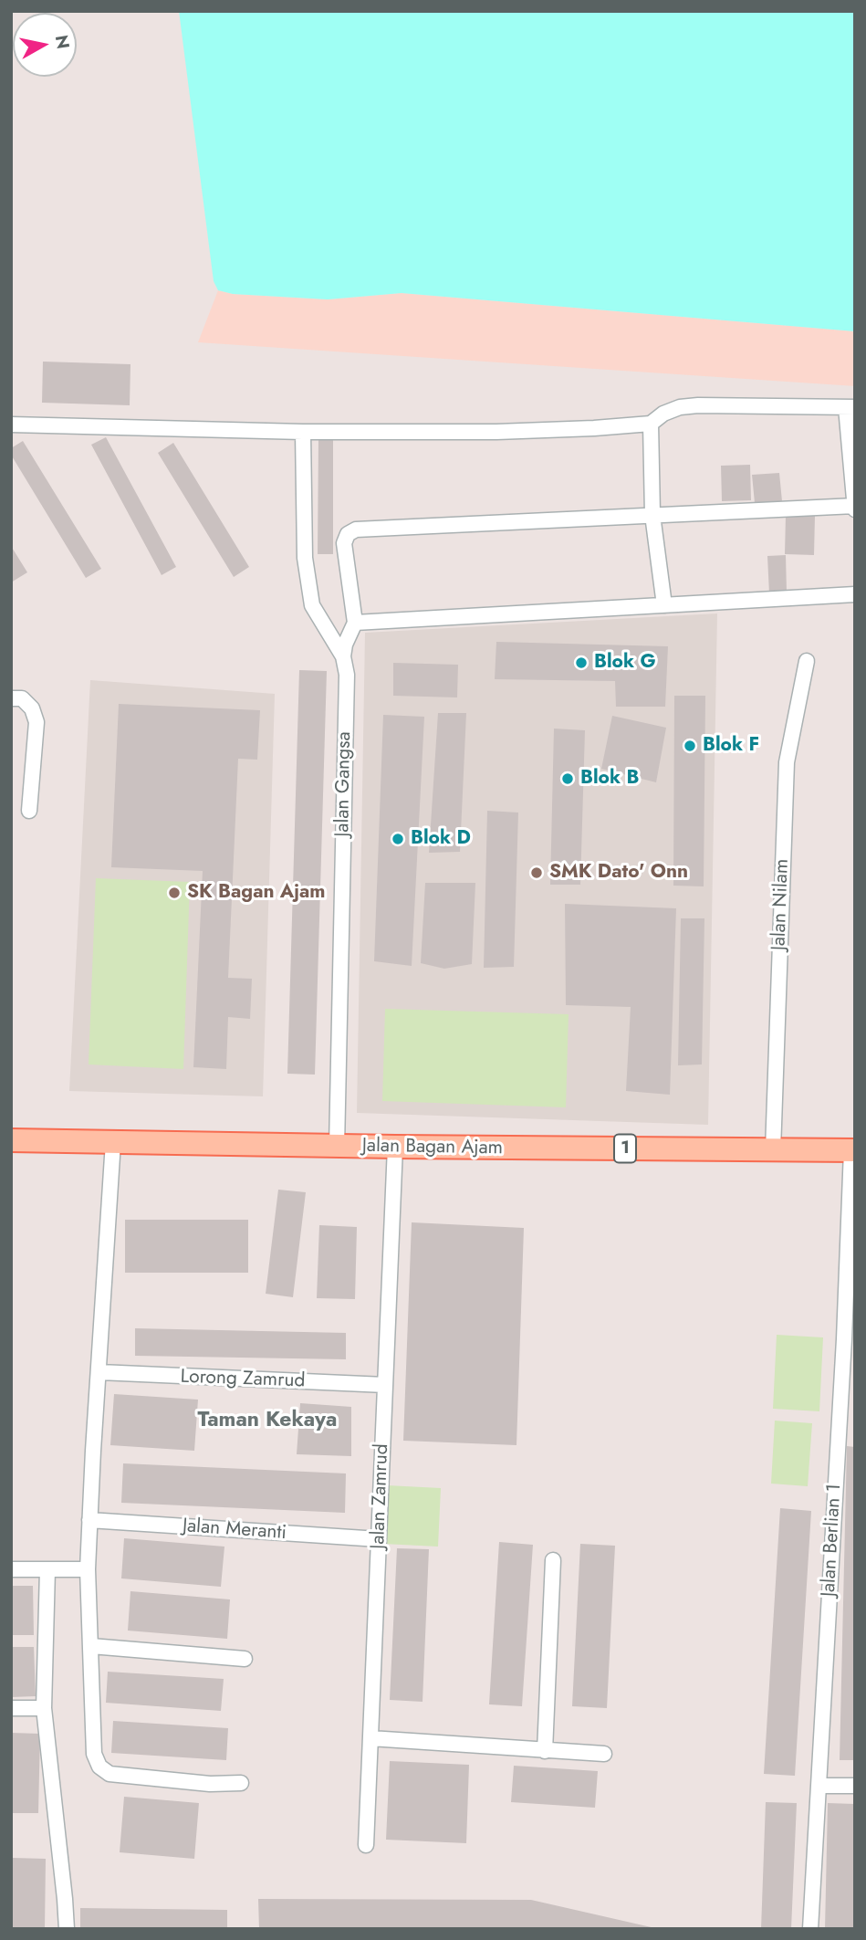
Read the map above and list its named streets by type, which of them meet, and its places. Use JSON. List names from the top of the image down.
{
  "streets": {
    "main road": ["Jalan Bagan Ajam", "1"],
    "street": [
      "Jalan Gangsa",
      "Jalan Nilam",
      "Lorong Zamrud",
      "Jalan Zamrud",
      "Jalan Meranti",
      "Jalan Berlian 1"
    ]
  },
  "crossings": [
    ["Jalan Gangsa", "Jalan Bagan Ajam"],
    ["Jalan Nilam", "Jalan Bagan Ajam"],
    ["Jalan Bagan Ajam", "Jalan Zamrud"],
    ["Jalan Bagan Ajam", "Jalan Berlian 1"],
    ["Lorong Zamrud", "Jalan Zamrud"],
    ["Jalan Zamrud", "Jalan Meranti"]
  ],
  "districts": ["Taman Kekaya"],
  "places": [
    "Blok G",
    "Blok F",
    "Blok B",
    "Blok D",
    "SMK Dato' Onn",
    "SK Bagan Ajam"
  ],
  "north": "right"
}
